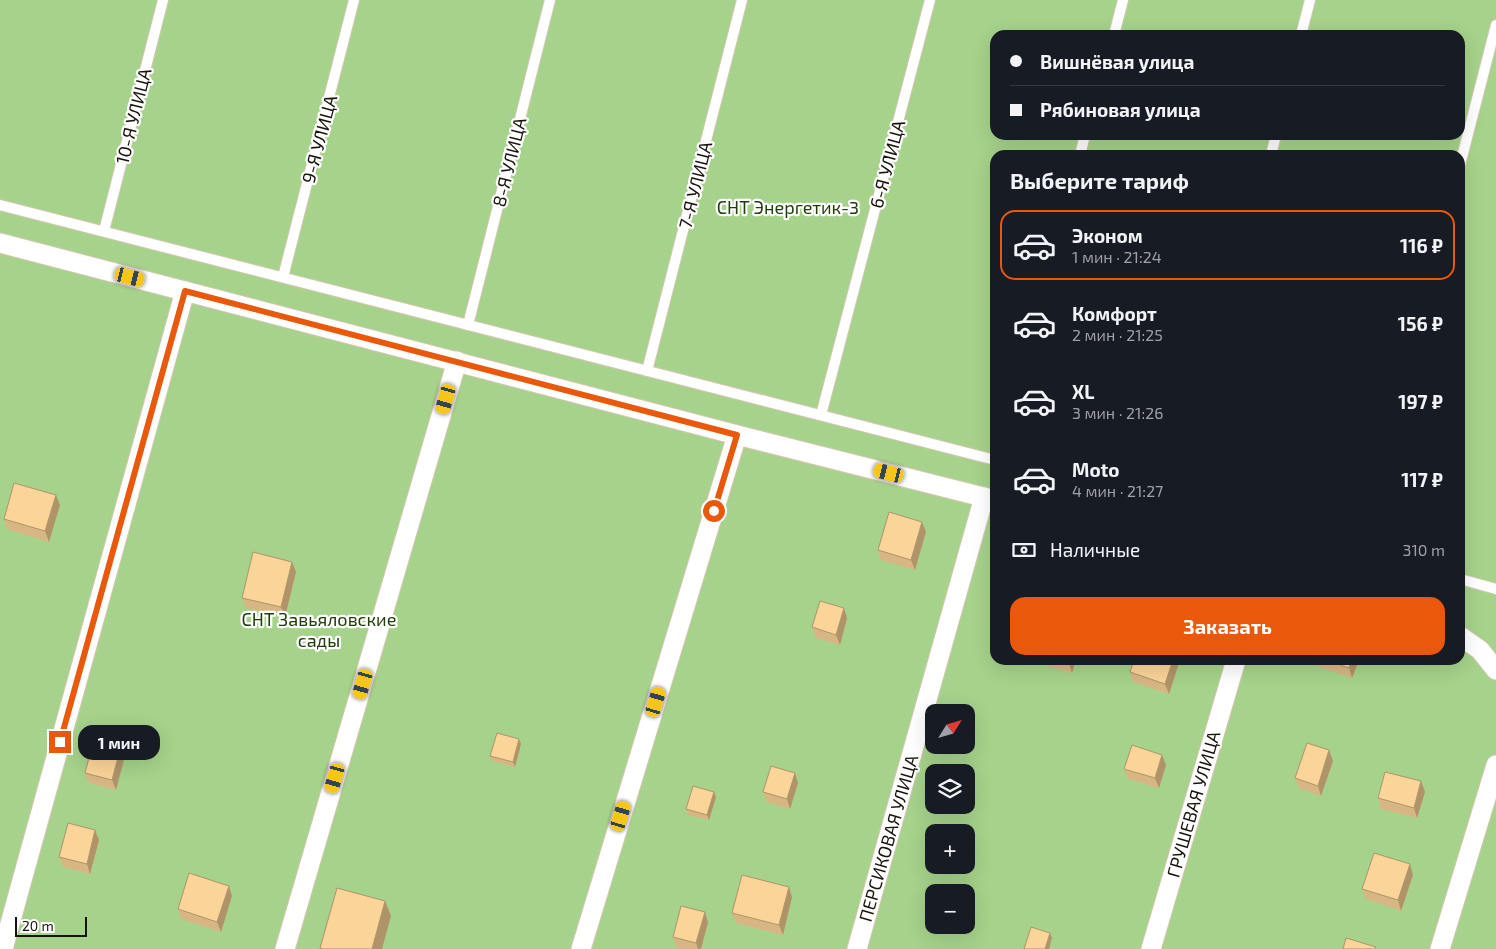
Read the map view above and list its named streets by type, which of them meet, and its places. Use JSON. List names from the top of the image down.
{
  "streets": {
    "street": ["ГРУШЕВАЯ УЛИЦА", "ПЕРСИКОВАЯ УЛИЦА"],
    "lane": [
      "10-Я УЛИЦА",
      "9-Я УЛИЦА",
      "8-Я УЛИЦА",
      "6-Я УЛИЦА",
      "7-Я УЛИЦА"
    ]
  },
  "parks": ["СНТ Энергетик-3", "СНТ Завьяловские сады"],
  "scale_bar": "20 m",
  "north": "top right",
  "page": {
    "banner": ["Вишнёвая улица", "Рябиновая улица"],
    "heading": "Выберите тариф",
    "list": [
      {
        "name": "Эконом",
        "note": "1 мин · 21:24",
        "value": "116 ₽"
      },
      {
        "name": "Комфорт",
        "note": "2 мин · 21:25",
        "value": "156 ₽"
      },
      {
        "name": "XL",
        "note": "3 мин · 21:26",
        "value": "197 ₽"
      },
      {
        "name": "Moto",
        "note": "4 мин · 21:27",
        "value": "117 ₽"
      }
    ],
    "pay": ["Наличные", "310 m"],
    "buttons": "Заказать",
    "map_buttons": ["+", "−"],
    "bubble": "1 мин",
    "scale": "20 m"
  }
}
